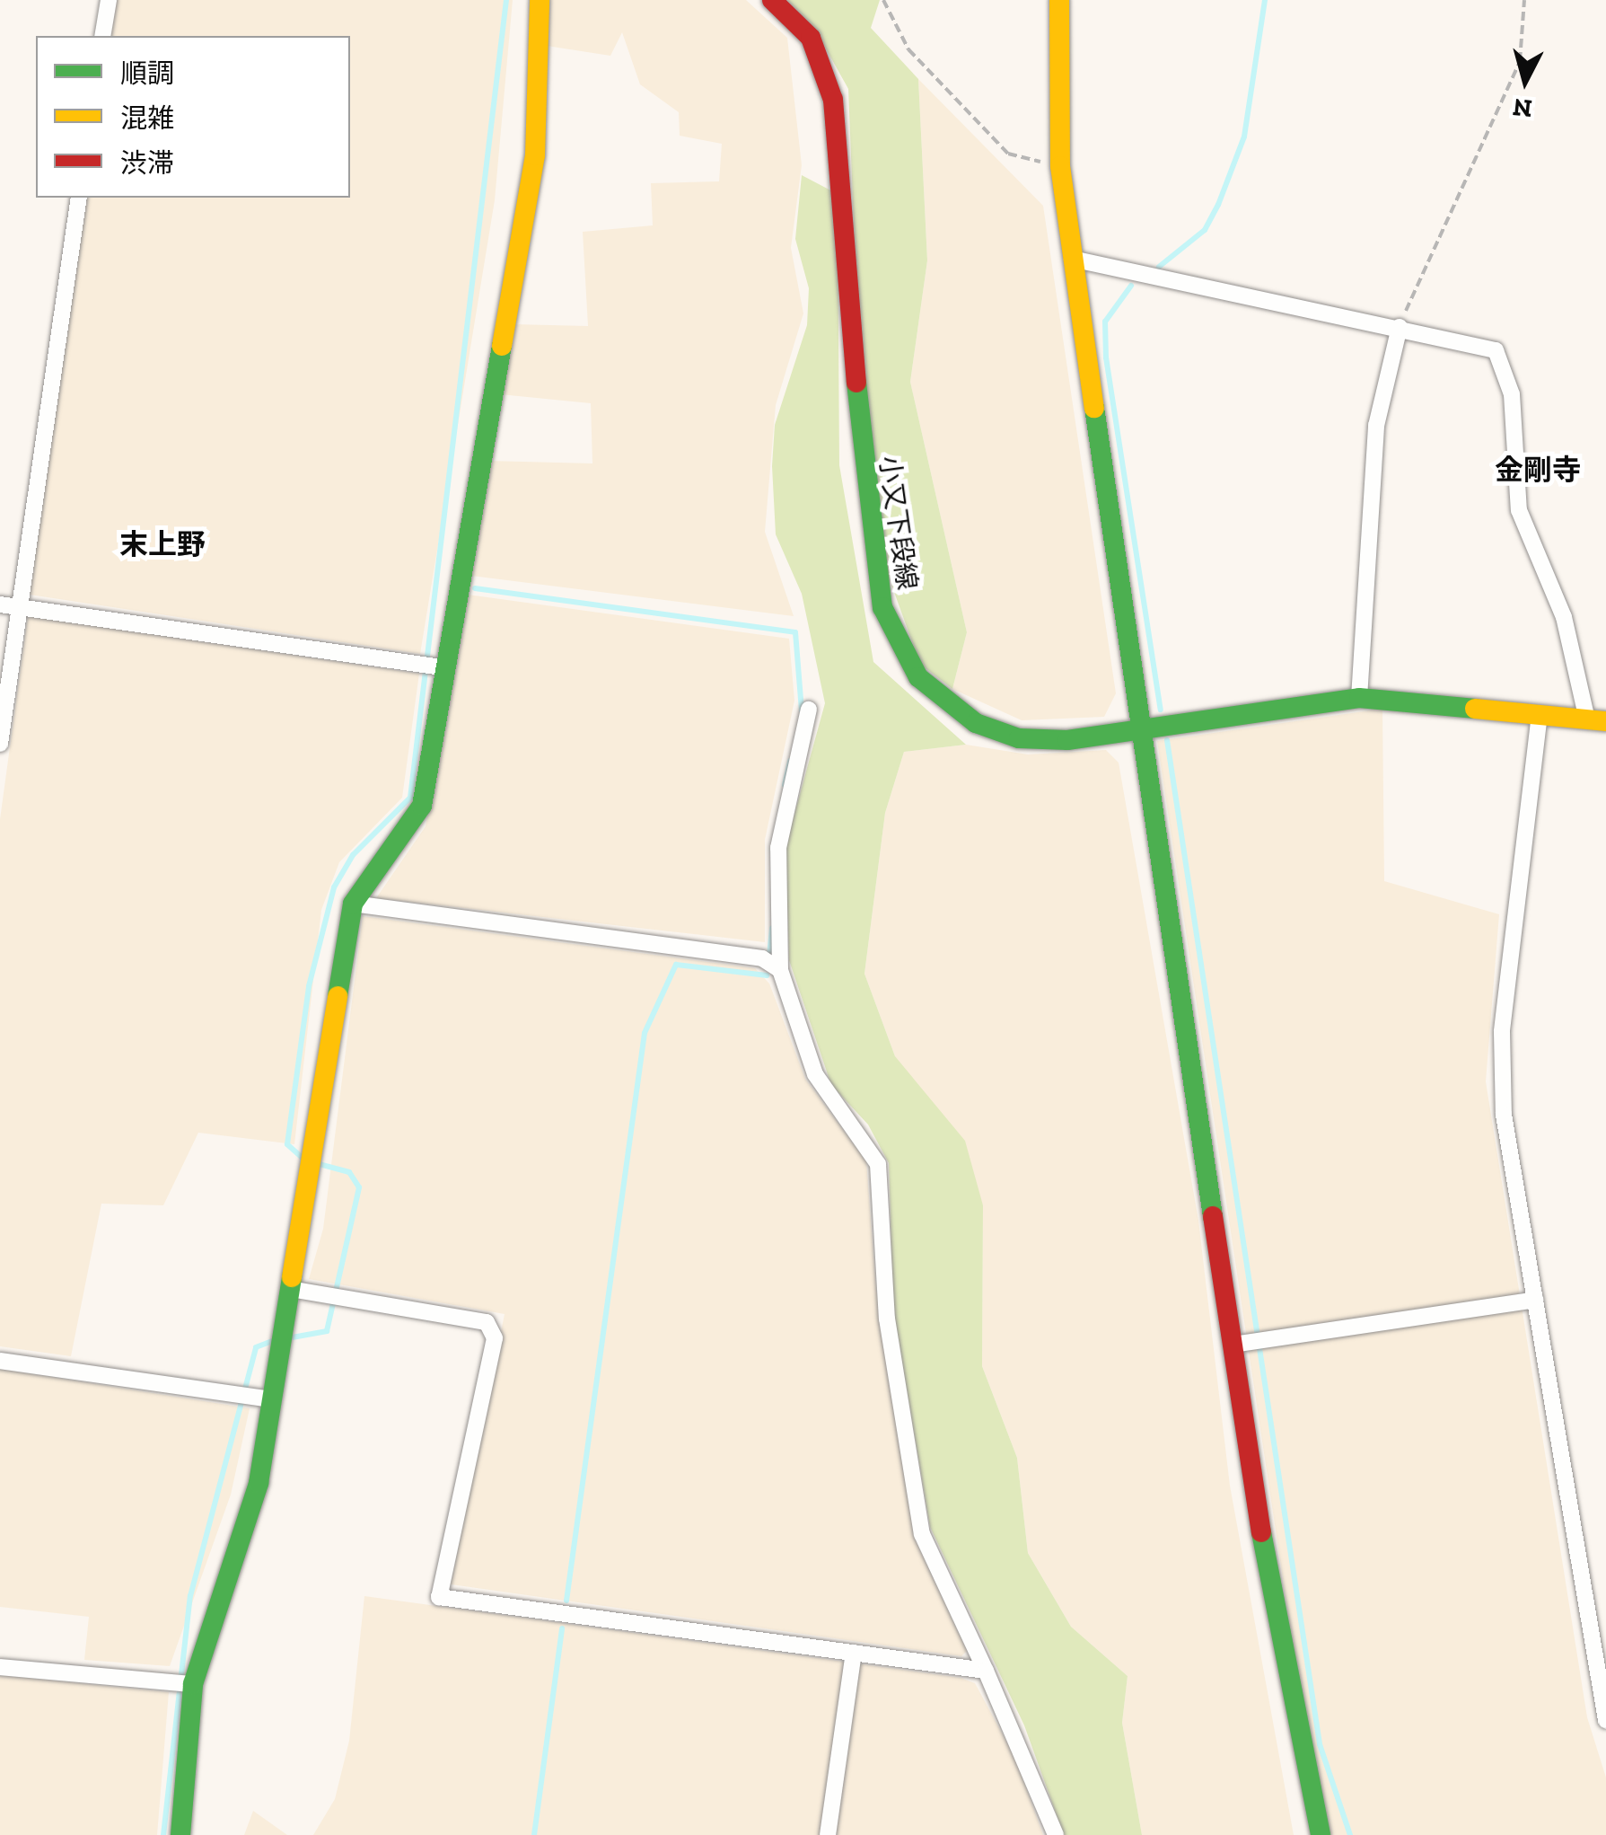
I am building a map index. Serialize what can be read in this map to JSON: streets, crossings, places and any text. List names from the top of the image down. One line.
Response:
{"streets":{"street":["小又下段線"]},"districts":["金剛寺","末上野"],"legend":["順調","混雑","渋滞"],"north":"bottom"}
